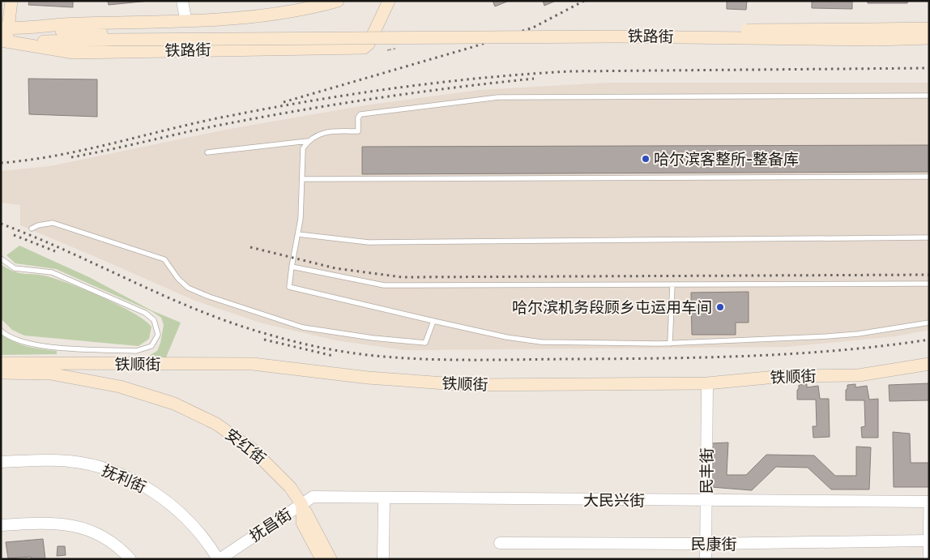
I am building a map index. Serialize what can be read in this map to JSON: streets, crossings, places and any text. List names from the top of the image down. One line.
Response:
{"streets":{"main road":["铁路街","铁顺街","安红街"],"street":["民丰街","抚利街","大民兴街","抚昌街","民康街"]},"crossings":[["铁顺街","安红街"],["铁顺街","民丰街"],["安红街","大民兴街"],["安红街","抚昌街"],["民丰街","大民兴街"],["民丰街","民康街"],["抚利街","抚昌街"],["大民兴街","抚昌街"]],"places":["哈尔滨客整所-整备库","哈尔滨机务段顾乡屯运用车间"]}
